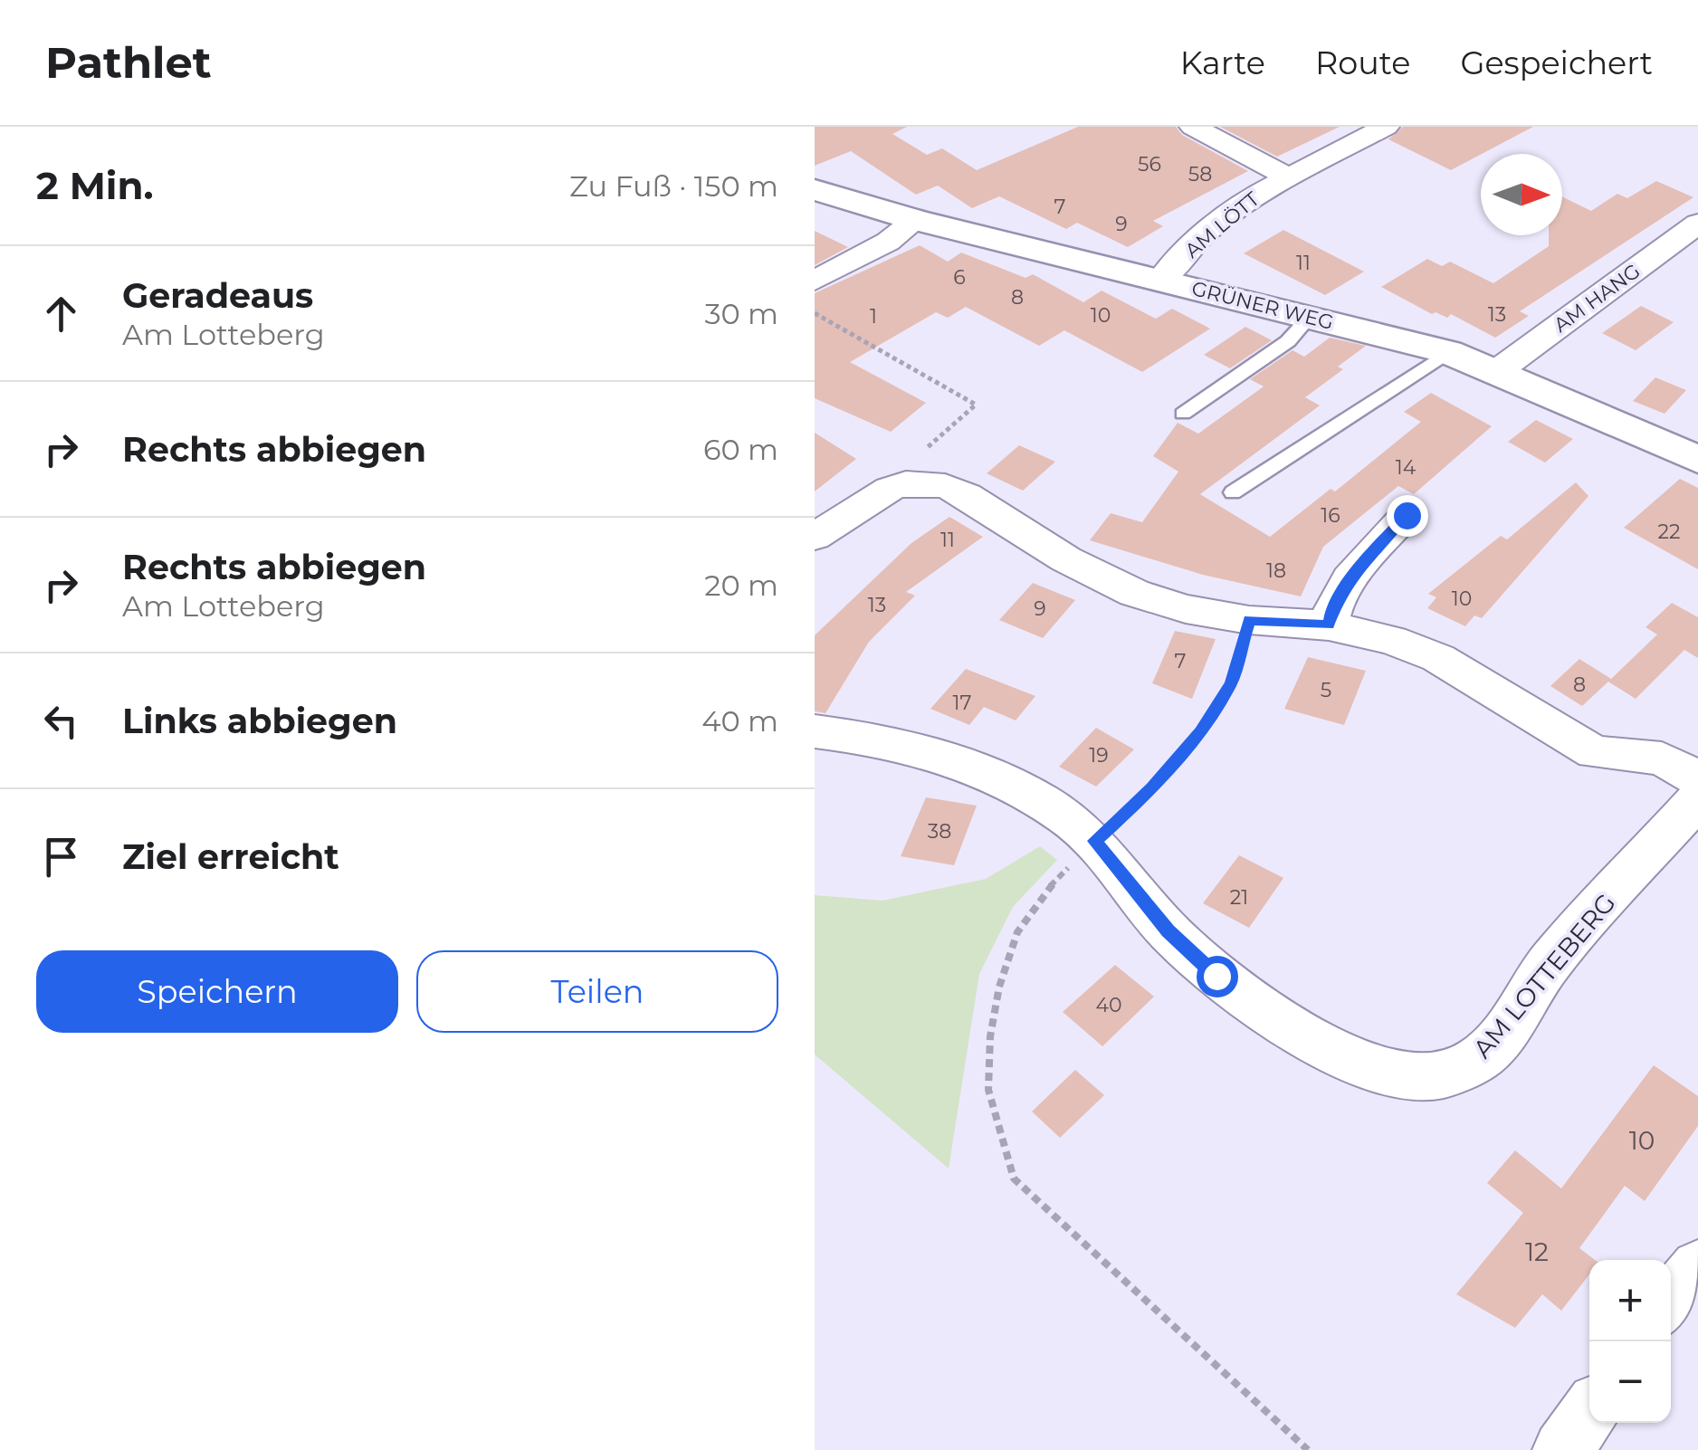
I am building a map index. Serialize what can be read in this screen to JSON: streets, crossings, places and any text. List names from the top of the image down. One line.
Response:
{"streets":{"street":["AM LÖTT","AM HANG","GRÜNER WEG","AM LOTTEBERG"]},"crossings":[["AM LÖTT","GRÜNER WEG"],["AM HANG","GRÜNER WEG"]],"house_numbers":["56","58","7","9","11","6","8","13","10","1","14","16","22","11","18","10","13","9","7","8","5","17","19","38","21","40","10","12"],"north":"right","page":{"header":"Pathlet","nav":["Karte","Route","Gespeichert"],"heading":["2 Min.","Zu Fuß · 150 m"],"list":[["Geradeaus","Am Lotteberg","30 m"],["Rechts abbiegen","60 m"],["Rechts abbiegen","Am Lotteberg","20 m"],["Links abbiegen","40 m"],"Ziel erreicht"],"buttons":["Speichern","Teilen"],"map_buttons":["+","−"]}}
